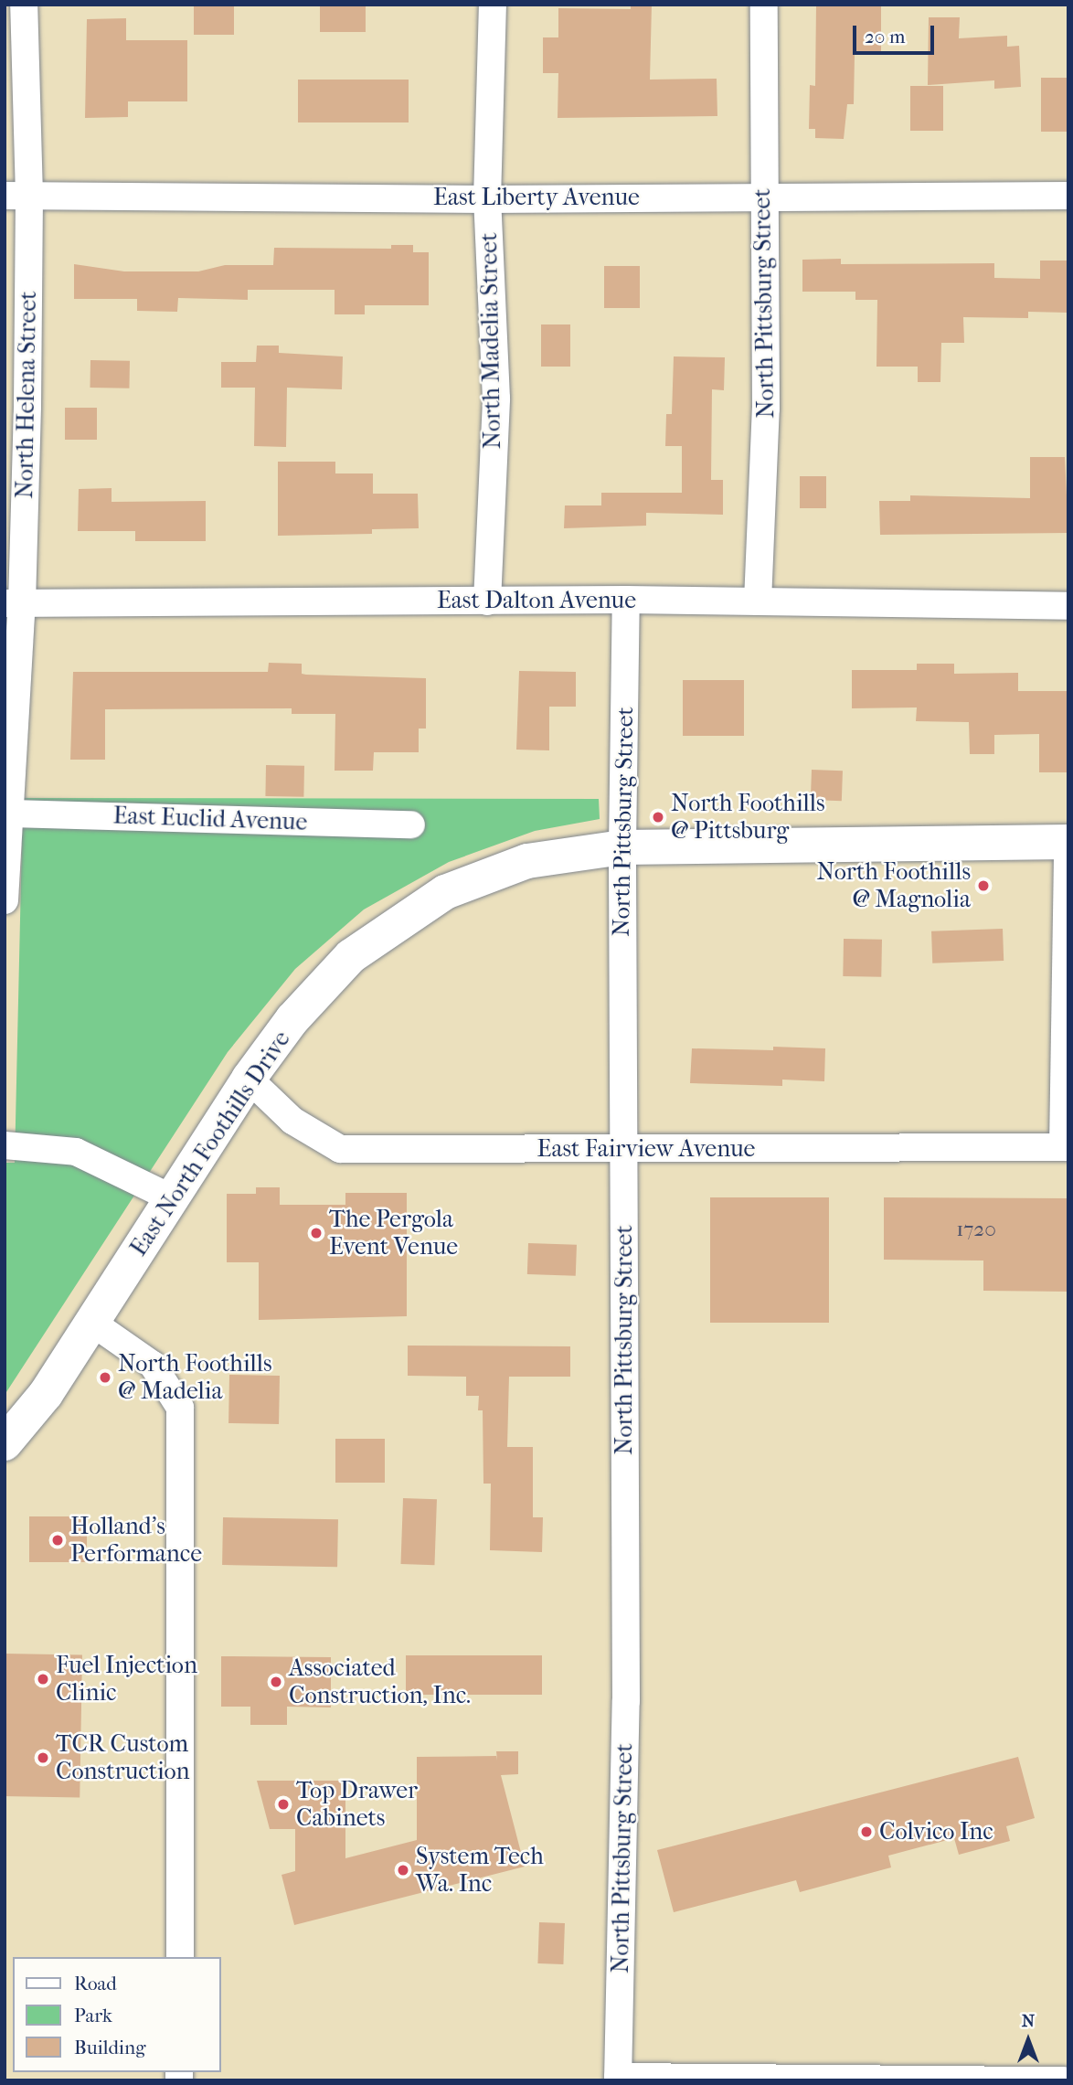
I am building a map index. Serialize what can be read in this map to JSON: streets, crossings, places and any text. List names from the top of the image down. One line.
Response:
{"streets":{"main road":["East North Foothills Drive"],"street":["East Liberty Avenue","North Pittsburg Street","North Madelia Street","North Helena Street","East Dalton Avenue","East Euclid Avenue","East Fairview Avenue"]},"crossings":[["East Liberty Avenue","North Pittsburg Street"],["East Liberty Avenue","North Madelia Street"],["East Liberty Avenue","North Helena Street"],["North Pittsburg Street","East Dalton Avenue"],["North Pittsburg Street","East North Foothills Drive"],["North Pittsburg Street","East Fairview Avenue"],["North Madelia Street","East Dalton Avenue"],["North Helena Street","East Dalton Avenue"],["North Helena Street","East Euclid Avenue"],["East North Foothills Drive","East Fairview Avenue"]],"places":["North Foothills @ Pittsburg","North Foothills @ Magnolia","The Pergola Event Venue","North Foothills @ Madelia","Holland's Performance","Fuel Injection Clinic","Associated Construction, Inc.","TCR Custom Construction","Top Drawer Cabinets","Colvico Inc","System Tech Wa. Inc"],"house_numbers":["1720"],"legend":["Road","Park","Building"],"scale_bar":"20 m","north":"top"}
